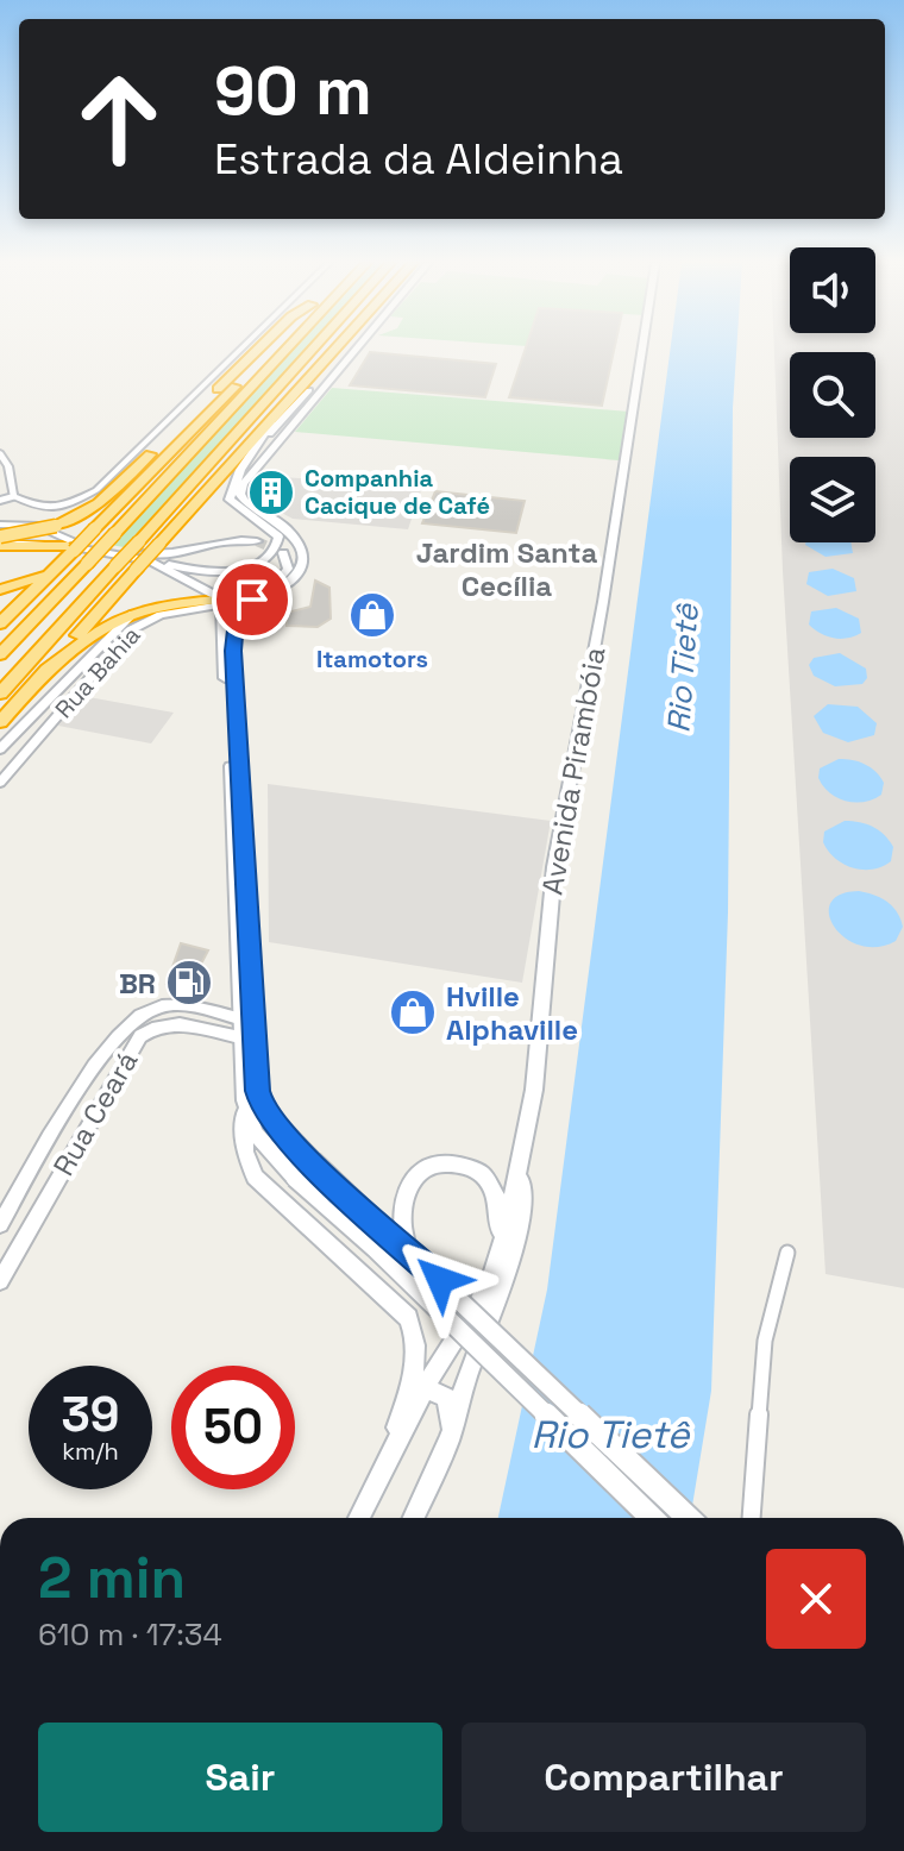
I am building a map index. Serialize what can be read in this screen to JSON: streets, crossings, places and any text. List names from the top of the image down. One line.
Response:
{"streets":{"main road":["Avenida Pirambóia"],"street":["Rua Bahia","Rua Ceará"]},"districts":["Jardim Santa Cecília"],"water":["Rio Tietê"],"places":{"building":["Companhia Cacique de Café"],"shop":["Itamotors","Hville Alphaville"],"fuel station":["BR"]},"page":{"turn":["90 m","Estrada da Aldeinha"],"speed":"39 km/h","limit":"50","heading":["2 min","610 m · 17:34"],"buttons":["Sair","Compartilhar"]}}
